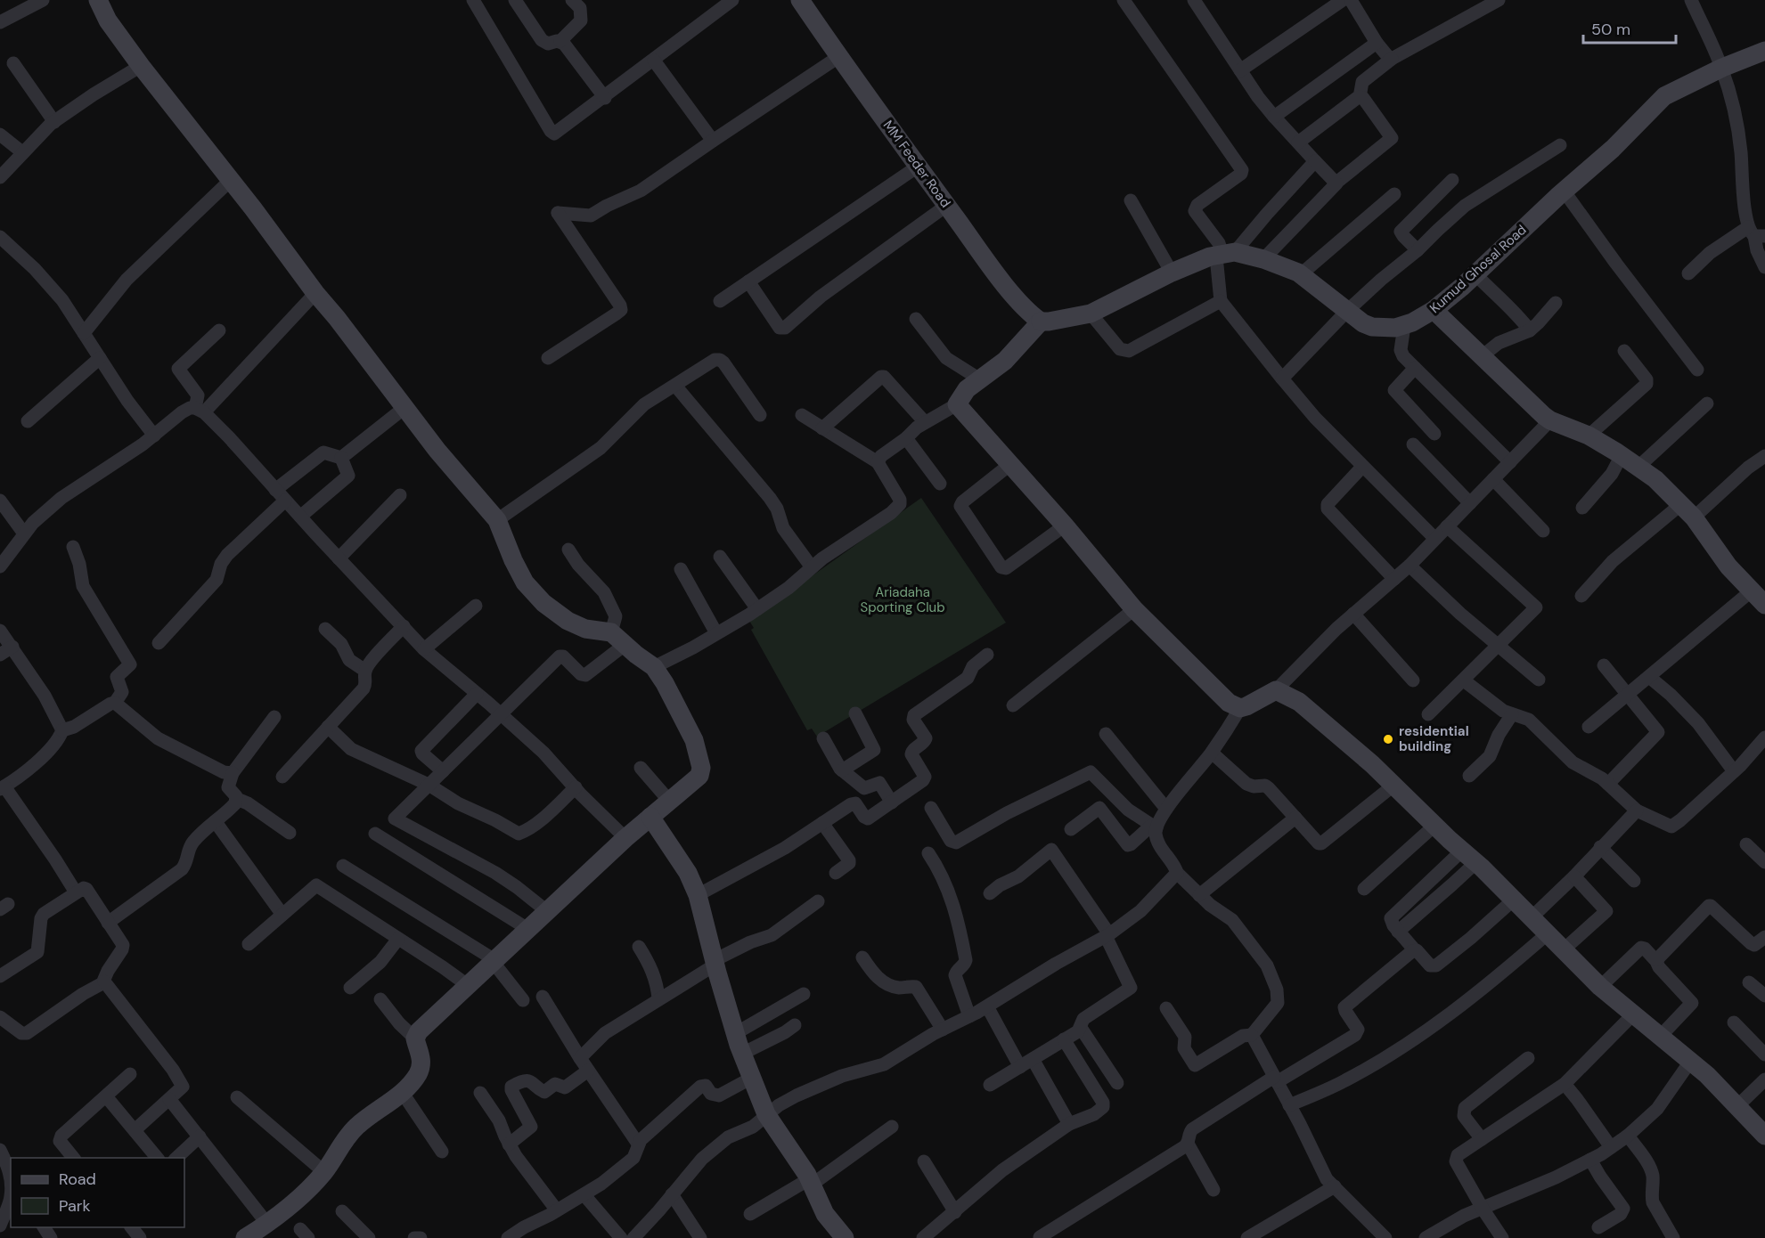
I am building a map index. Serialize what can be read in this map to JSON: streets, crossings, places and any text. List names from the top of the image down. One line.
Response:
{"streets":{"street":["MM Feeder Road","Kumud Ghosal Road"]},"parks":["Ariadaha Sporting Club"],"places":["residential building"],"legend":["Road","Park"],"scale_bar":"50 m"}
